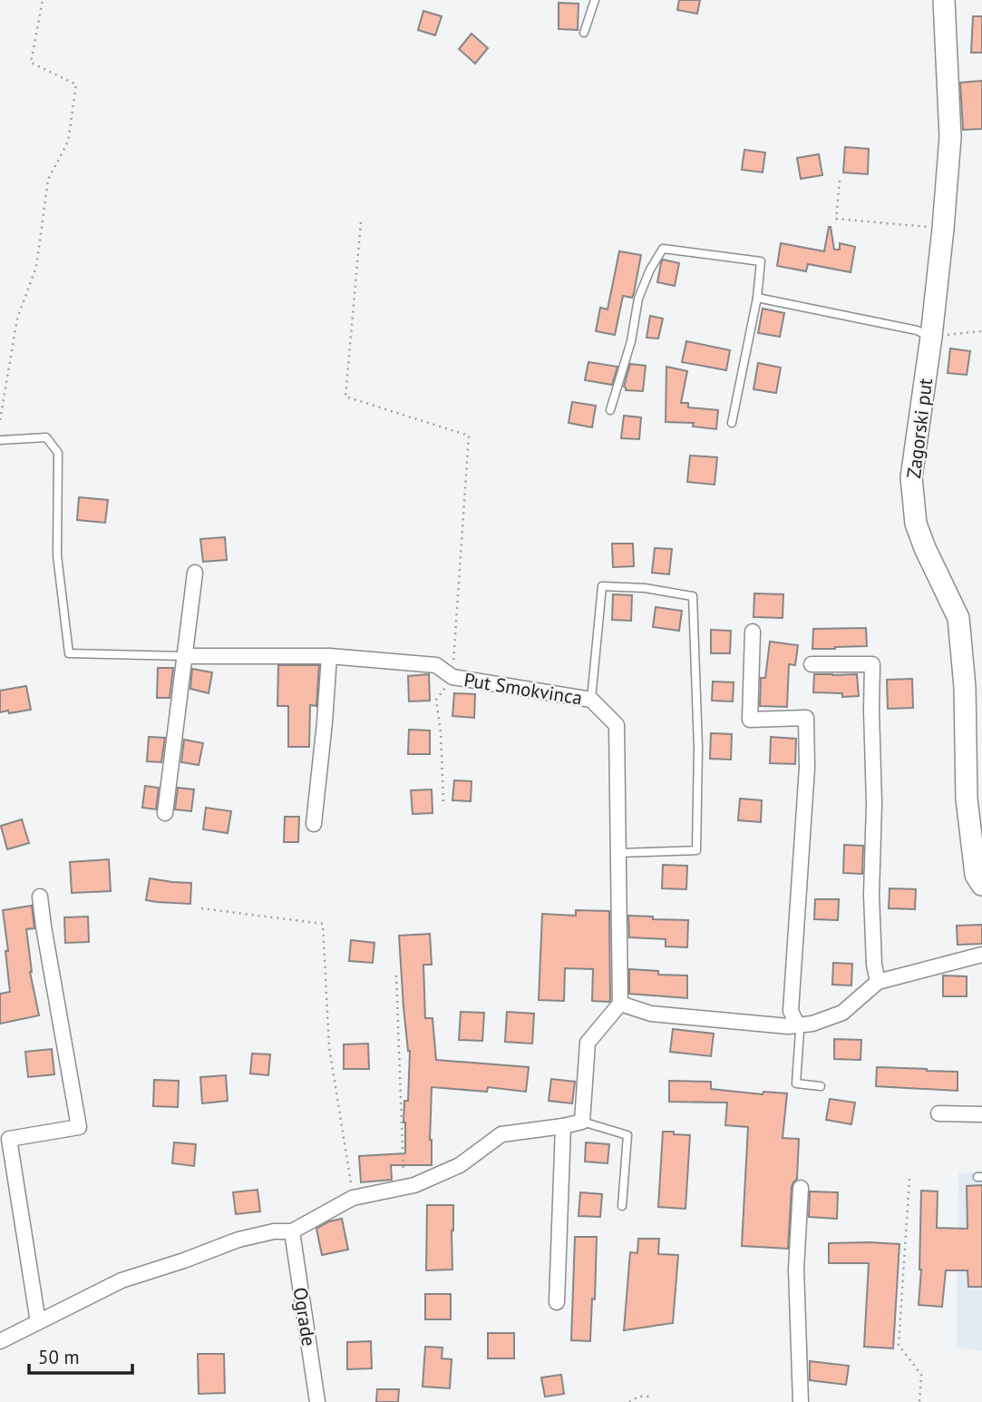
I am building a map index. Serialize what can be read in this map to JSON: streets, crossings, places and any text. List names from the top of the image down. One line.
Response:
{"streets":{"main road":["Zagorski put"],"street":["Put Smokvinca","Ograde"]},"scale_bar":"50 m"}
